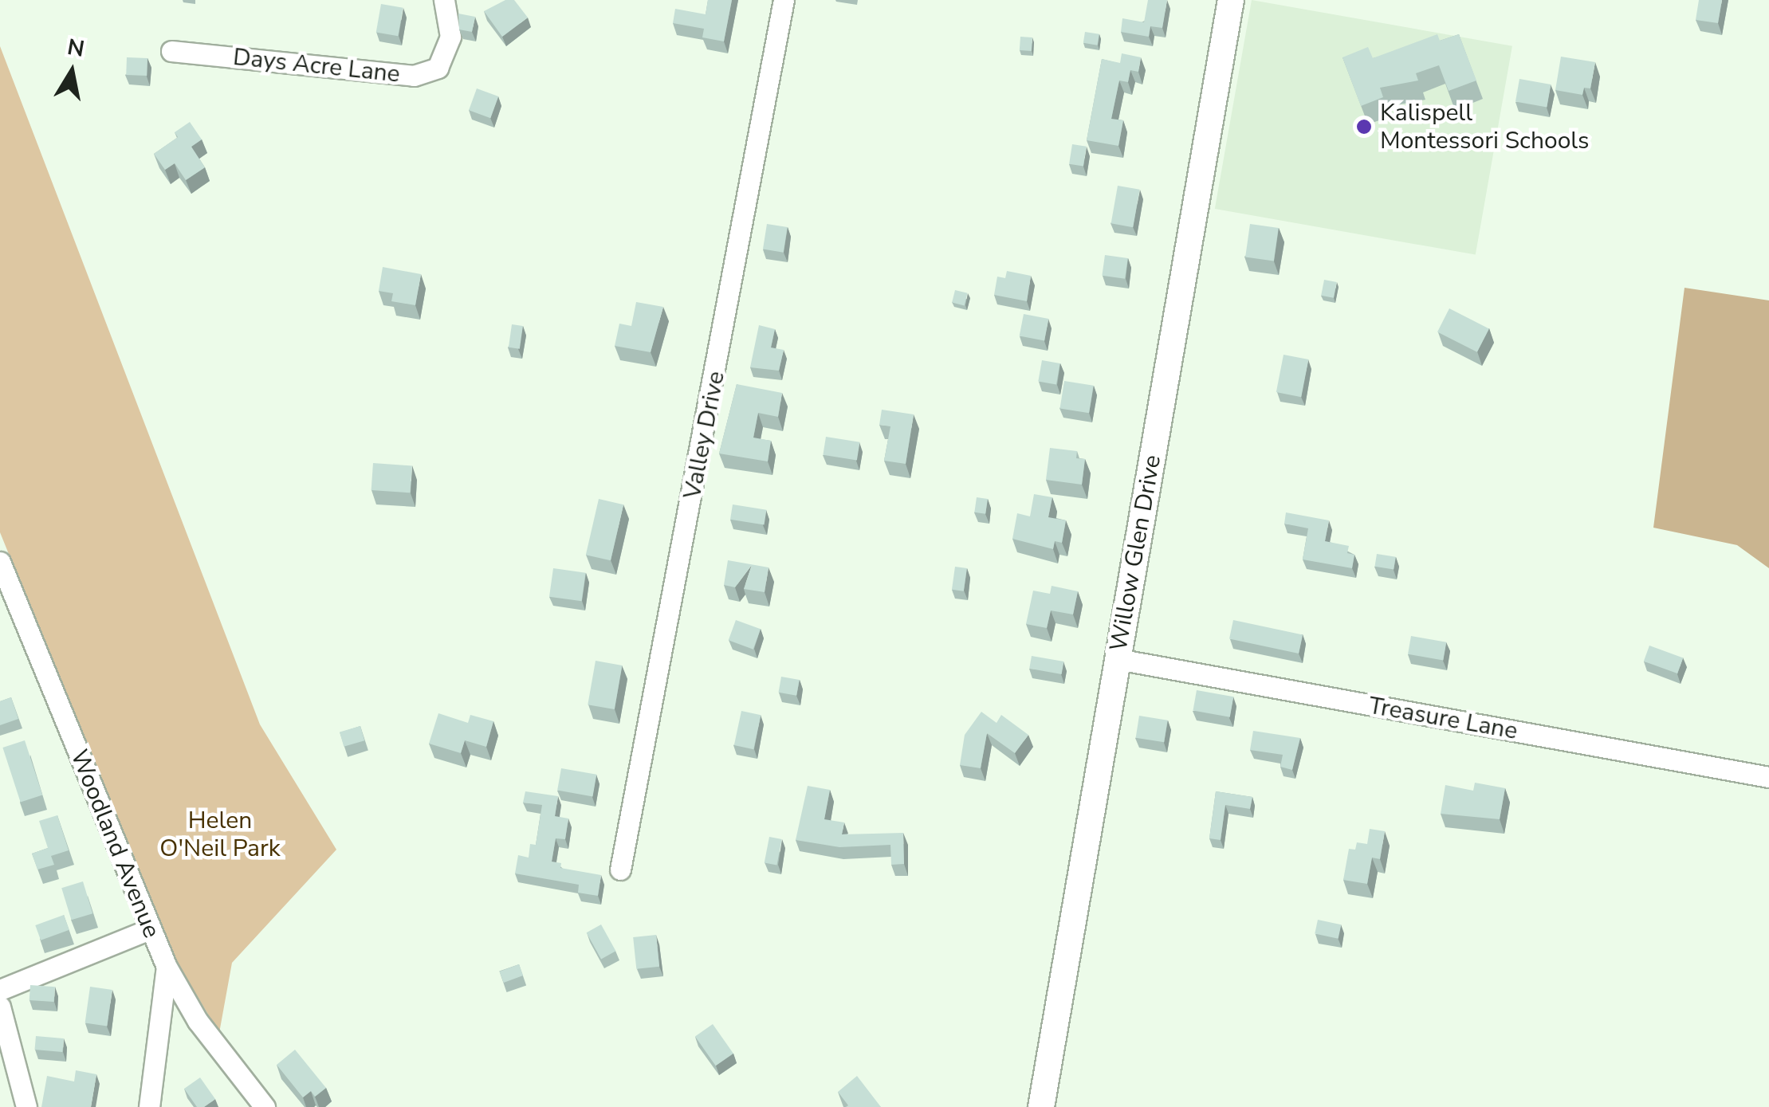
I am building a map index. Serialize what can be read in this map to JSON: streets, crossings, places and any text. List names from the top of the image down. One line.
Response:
{"streets":{"main road":["Willow Glen Drive"],"street":["Days Acre Lane","Valley Drive","Treasure Lane","Woodland Avenue"]},"crossings":[["Willow Glen Drive","Treasure Lane"]],"parks":["Helen O'Neil Park"],"places":["Kalispell Montessori Schools"],"north":"top"}
